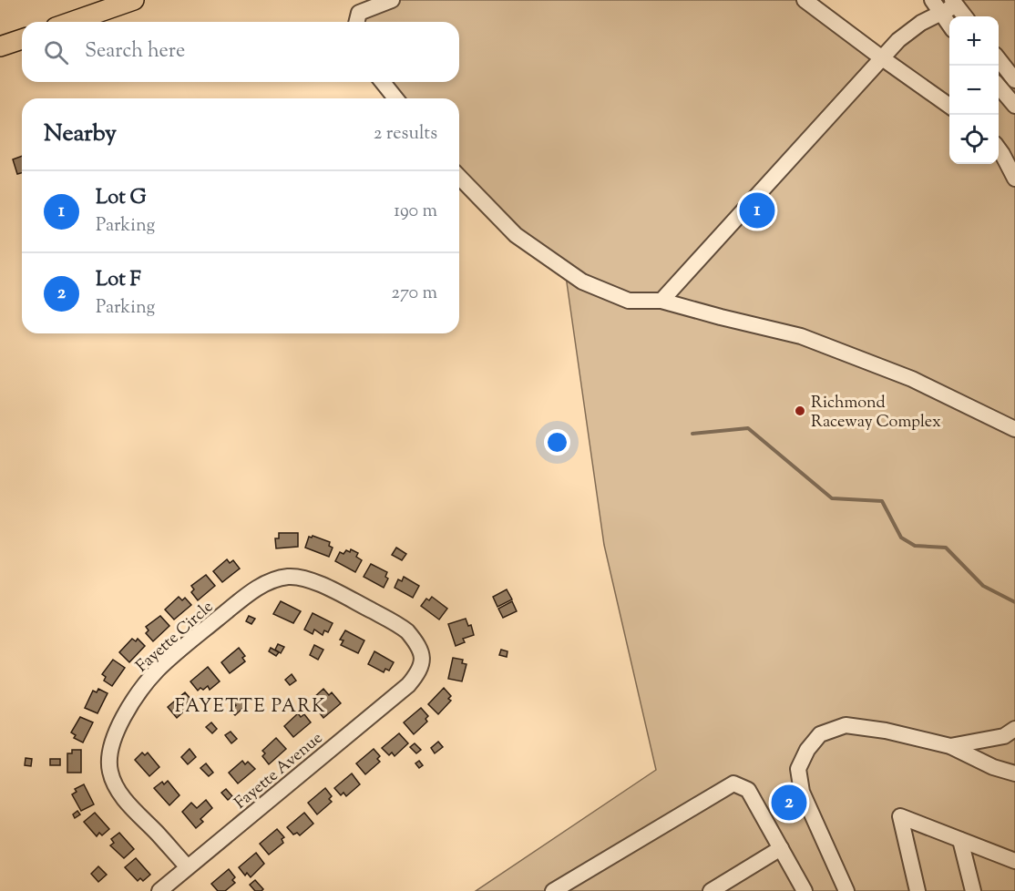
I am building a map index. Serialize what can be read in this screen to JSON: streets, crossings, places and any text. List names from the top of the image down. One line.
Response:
{"streets":{"street":["Fayette Circle","Fayette Avenue"]},"crossings":[["Fayette Circle","Fayette Avenue"]],"districts":["FAYETTE PARK"],"places":["Richmond Raceway Complex"],"page":{"map_buttons":["+","−"],"search":"Search here","heading":["Nearby","2 results"],"list":[{"mark":"1","name":"Lot G","note":"Parking","value":"190 m"},{"mark":"2","name":"Lot F","note":"Parking","value":"270 m"}],"pins":["1","2"]}}
